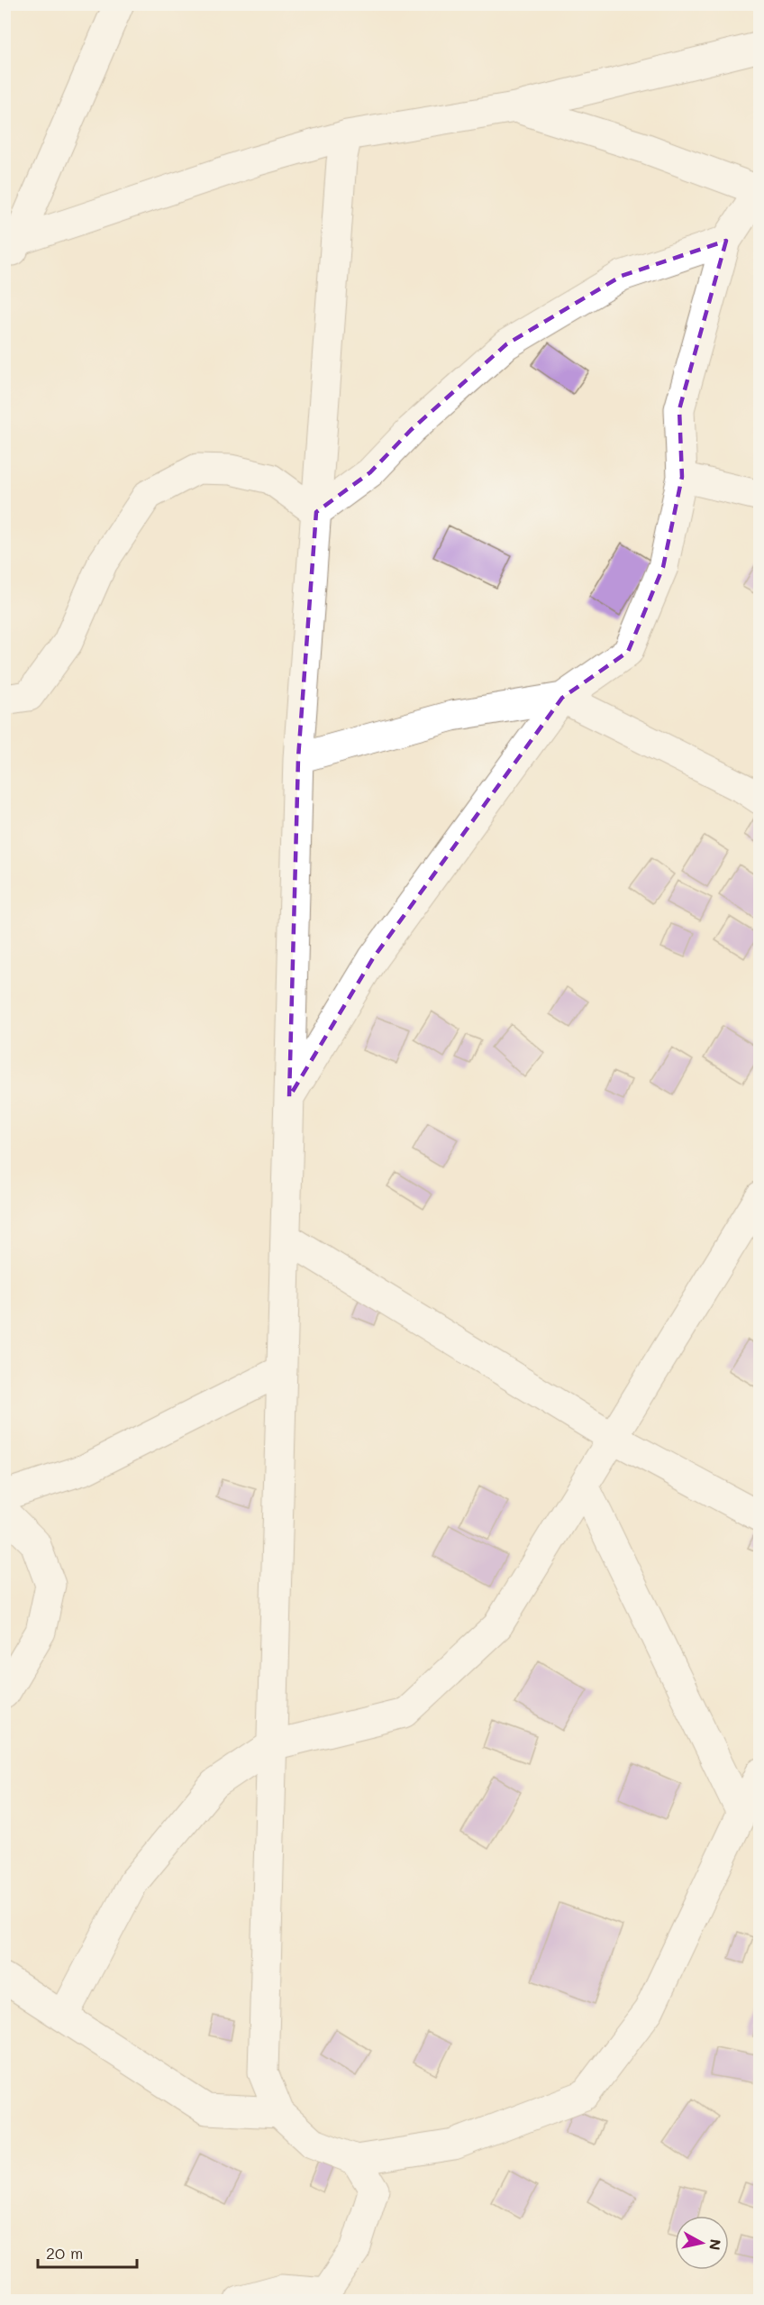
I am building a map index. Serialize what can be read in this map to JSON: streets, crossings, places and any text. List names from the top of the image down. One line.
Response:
{"scale_bar":"20 m","north":"right"}
